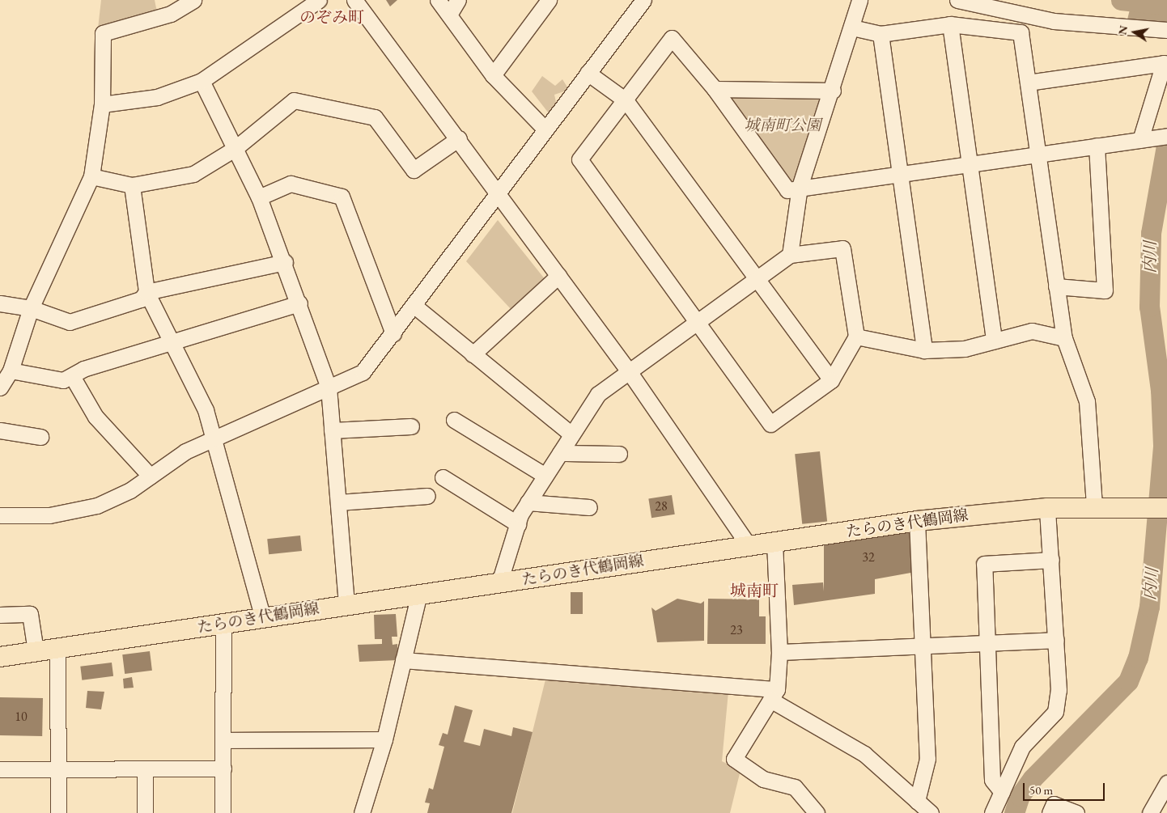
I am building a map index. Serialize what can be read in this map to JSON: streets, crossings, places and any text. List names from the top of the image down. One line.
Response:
{"streets":{"main road":["たらのき代鶴岡線"]},"districts":["のぞみ町","城南町"],"water":["内川"],"parks":["城南町公園"],"house_numbers":["28","32","23","10"],"scale_bar":"50 m","north":"left"}
